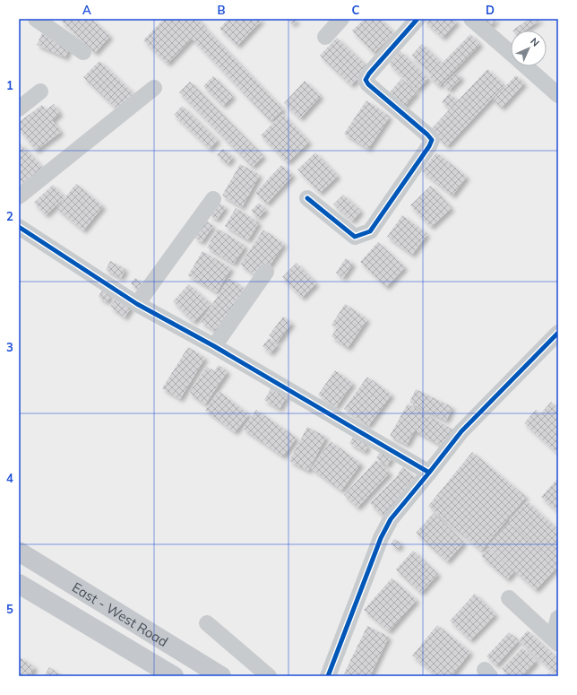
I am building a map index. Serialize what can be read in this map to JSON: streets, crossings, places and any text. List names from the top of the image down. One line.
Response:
{"streets":{"main road":["East - West Road"]},"north":"top right","grid":{"columns":["A","B","C","D"],"rows":["1","2","3","4","5"]}}
